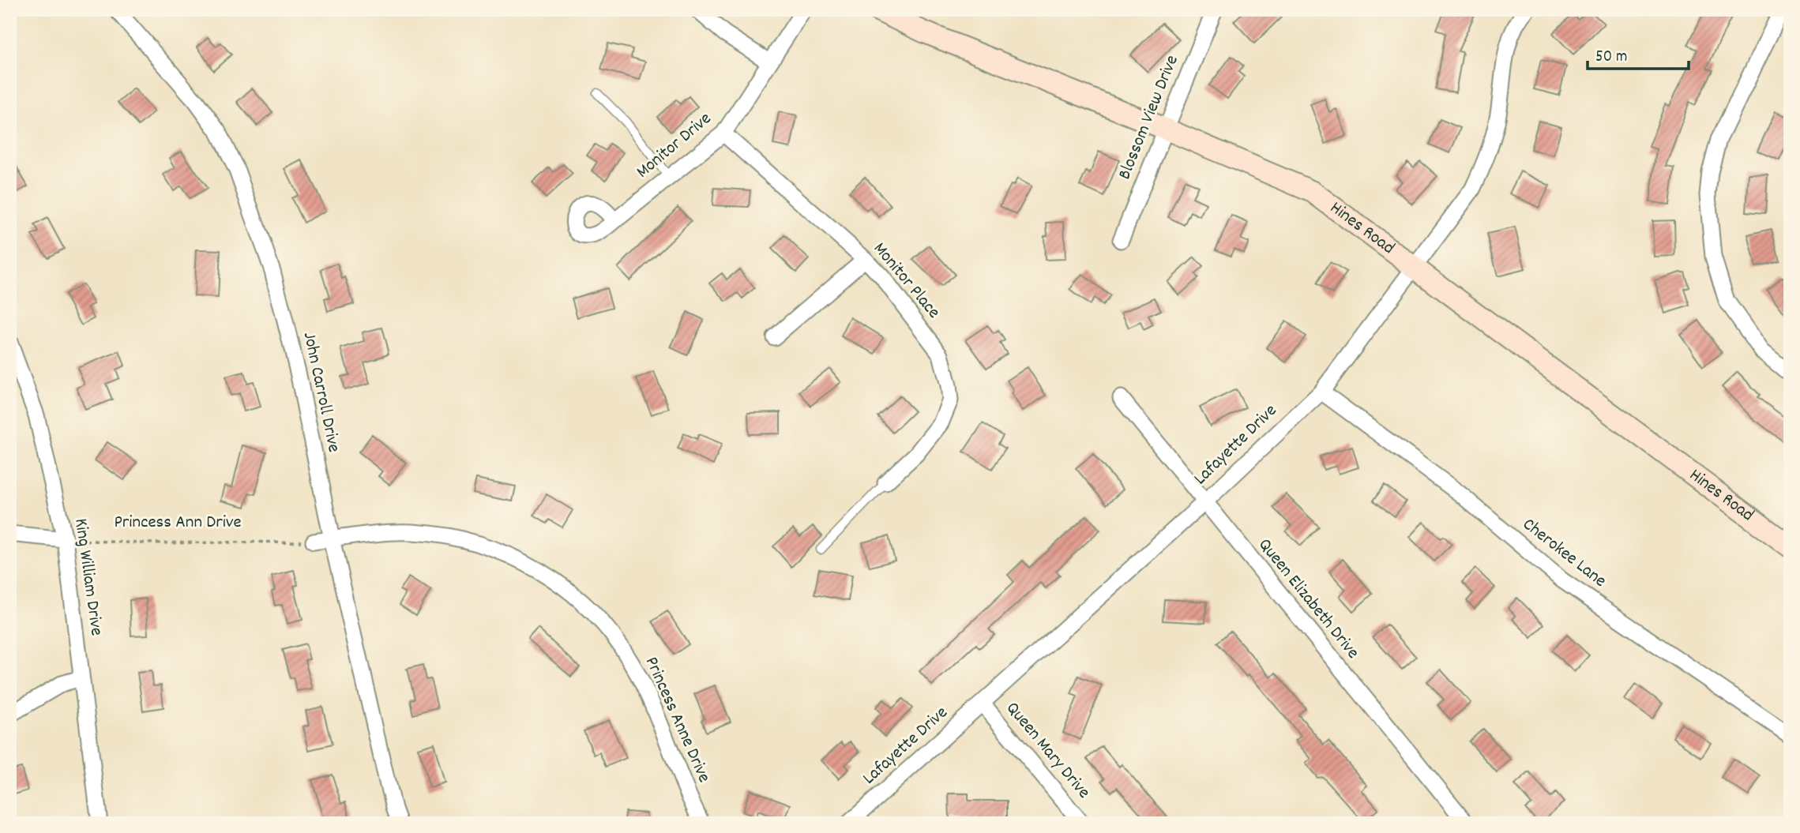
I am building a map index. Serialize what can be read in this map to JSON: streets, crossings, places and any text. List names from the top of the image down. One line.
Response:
{"streets":{"street":["Blossom View Drive","Monitor Drive","Hines Road","Monitor Place","John Carroll Drive","Lafayette Drive","Cherokee Lane","King William Drive","Queen Elizabeth Drive","Princess Anne Drive","Queen Mary Drive"],"path":["Princess Ann Drive"]},"crossings":[["Blossom View Drive","Hines Road"],["Monitor Drive","Monitor Place"],["Hines Road","Lafayette Drive"],["John Carroll Drive","Princess Anne Drive"],["Lafayette Drive","Cherokee Lane"],["Lafayette Drive","Queen Elizabeth Drive"],["Lafayette Drive","Queen Mary Drive"],["Princess Ann Drive","King William Drive"],["Princess Ann Drive","Princess Anne Drive"]],"scale_bar":"50 m"}
